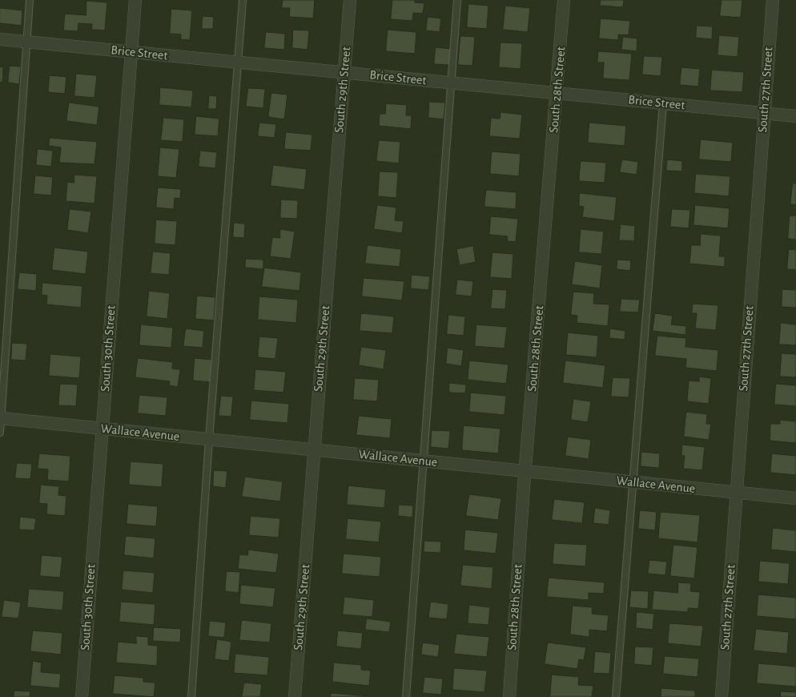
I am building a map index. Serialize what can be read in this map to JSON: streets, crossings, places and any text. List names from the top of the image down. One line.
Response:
{"streets":{"street":["Brice Street","South 29th Street","South 28th Street","South 27th Street","South 30th Street","Wallace Avenue"]},"crossings":[["Brice Street","South 29th Street"],["Brice Street","South 28th Street"],["Brice Street","South 27th Street"],["Brice Street","South 30th Street"],["South 29th Street","Wallace Avenue"],["South 28th Street","Wallace Avenue"],["South 27th Street","Wallace Avenue"],["South 30th Street","Wallace Avenue"]]}
